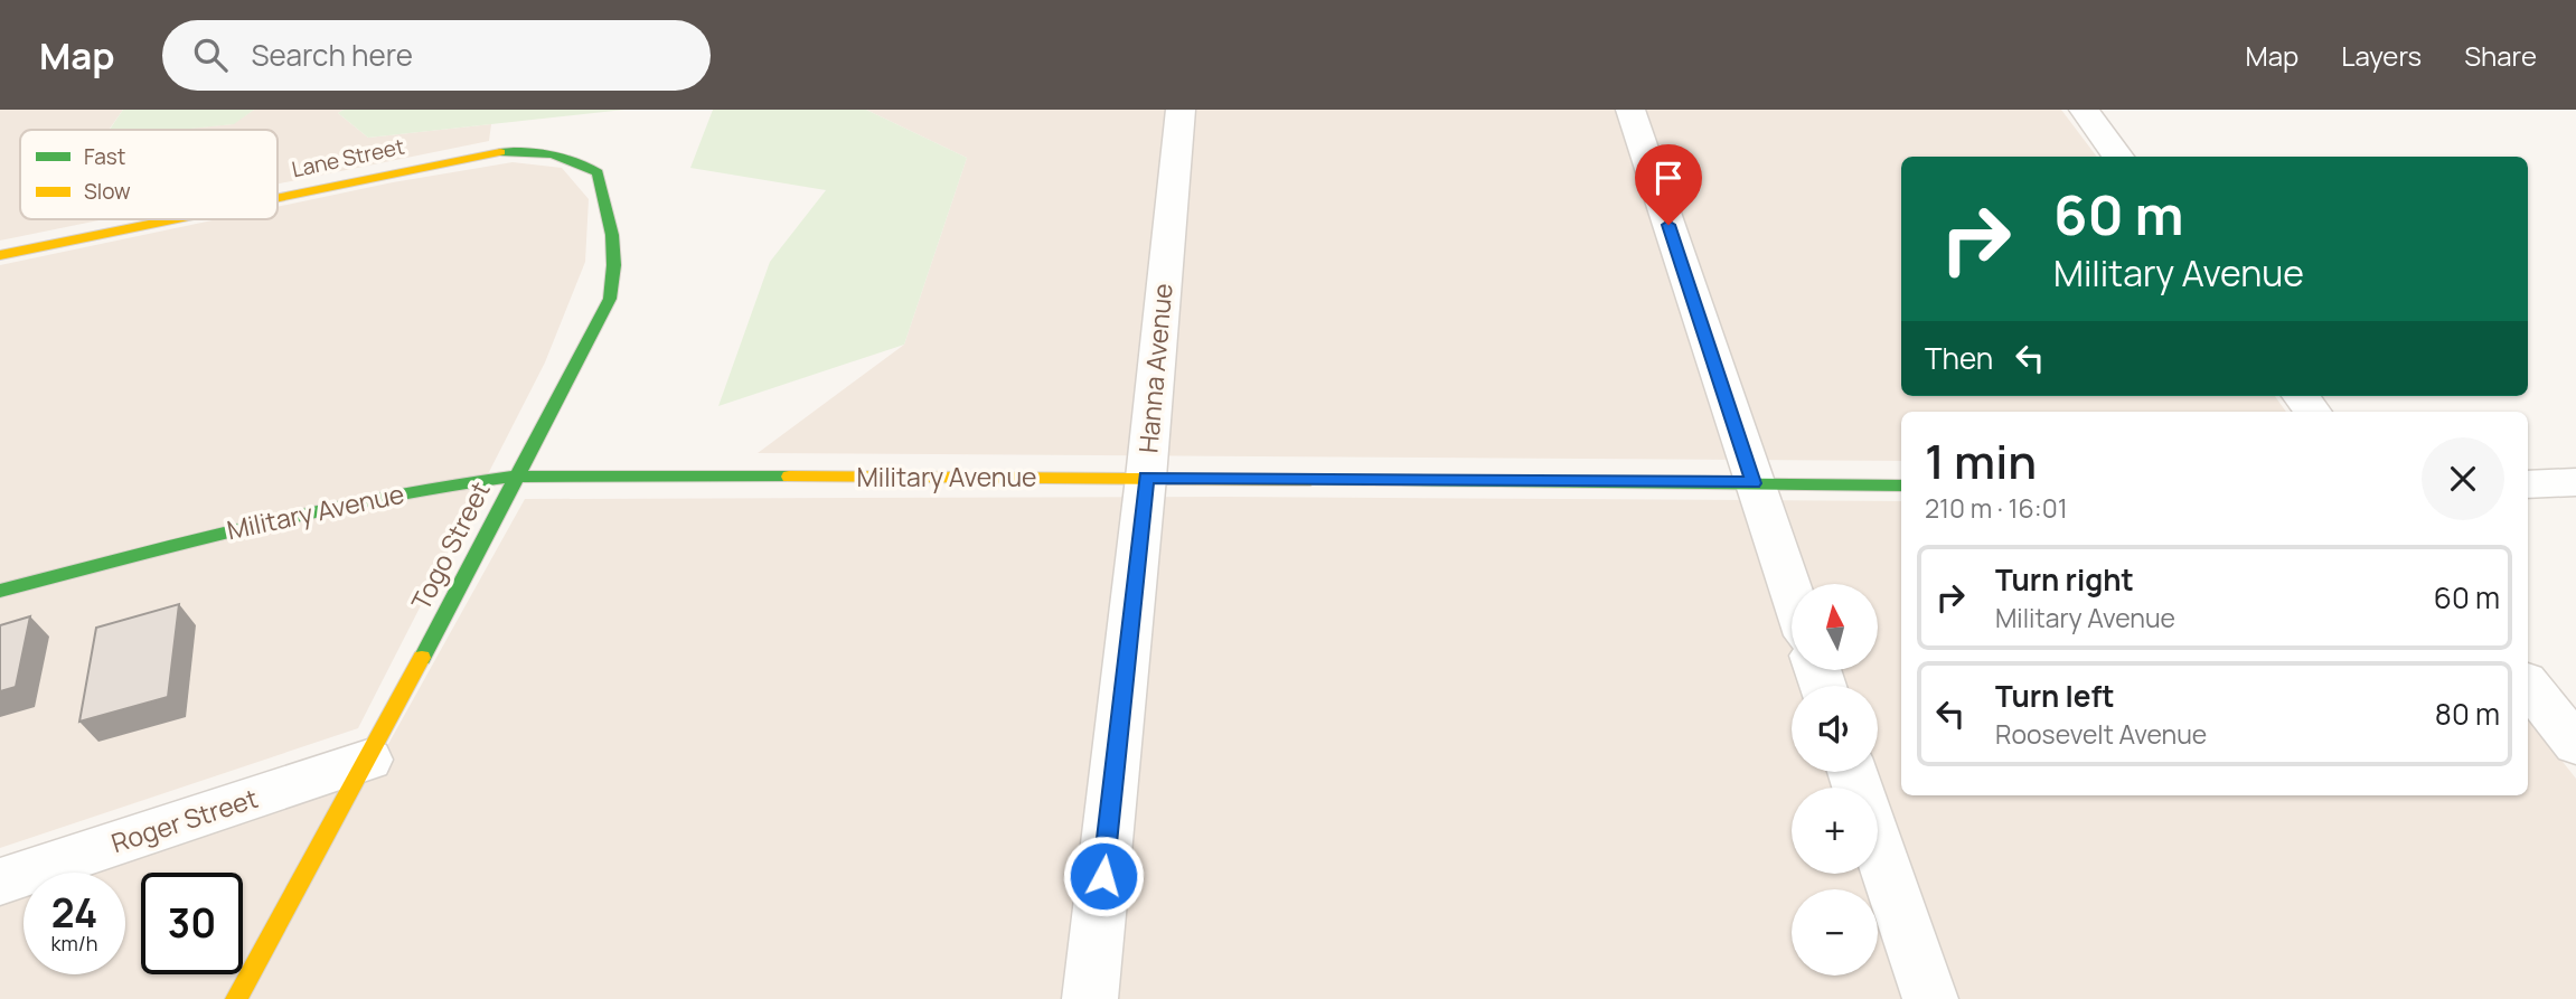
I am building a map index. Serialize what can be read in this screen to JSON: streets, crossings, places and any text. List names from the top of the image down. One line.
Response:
{"streets":{"street":["Lane Street","Hanna Avenue","Military Avenue","Togo Street","Roger Street"]},"crossings":[["Lane Street","Togo Street"],["Hanna Avenue","Military Avenue"],["Military Avenue","Togo Street"],["Togo Street","Roger Street"]],"legend":["Fast","Slow"],"north":"top","page":{"header":"Map","search":"Search here","nav":["Map","Layers","Share"],"turn":["60 m","Military Avenue"],"then":"Then","heading":["1 min","210 m · 16:01"],"list":[{"name":"Turn right","note":"Military Avenue","value":"60 m"},{"name":"Turn left","note":"Roosevelt Avenue","value":"80 m"}],"map_buttons":["+","−"],"speed":"24 km/h","limit":"30"}}
